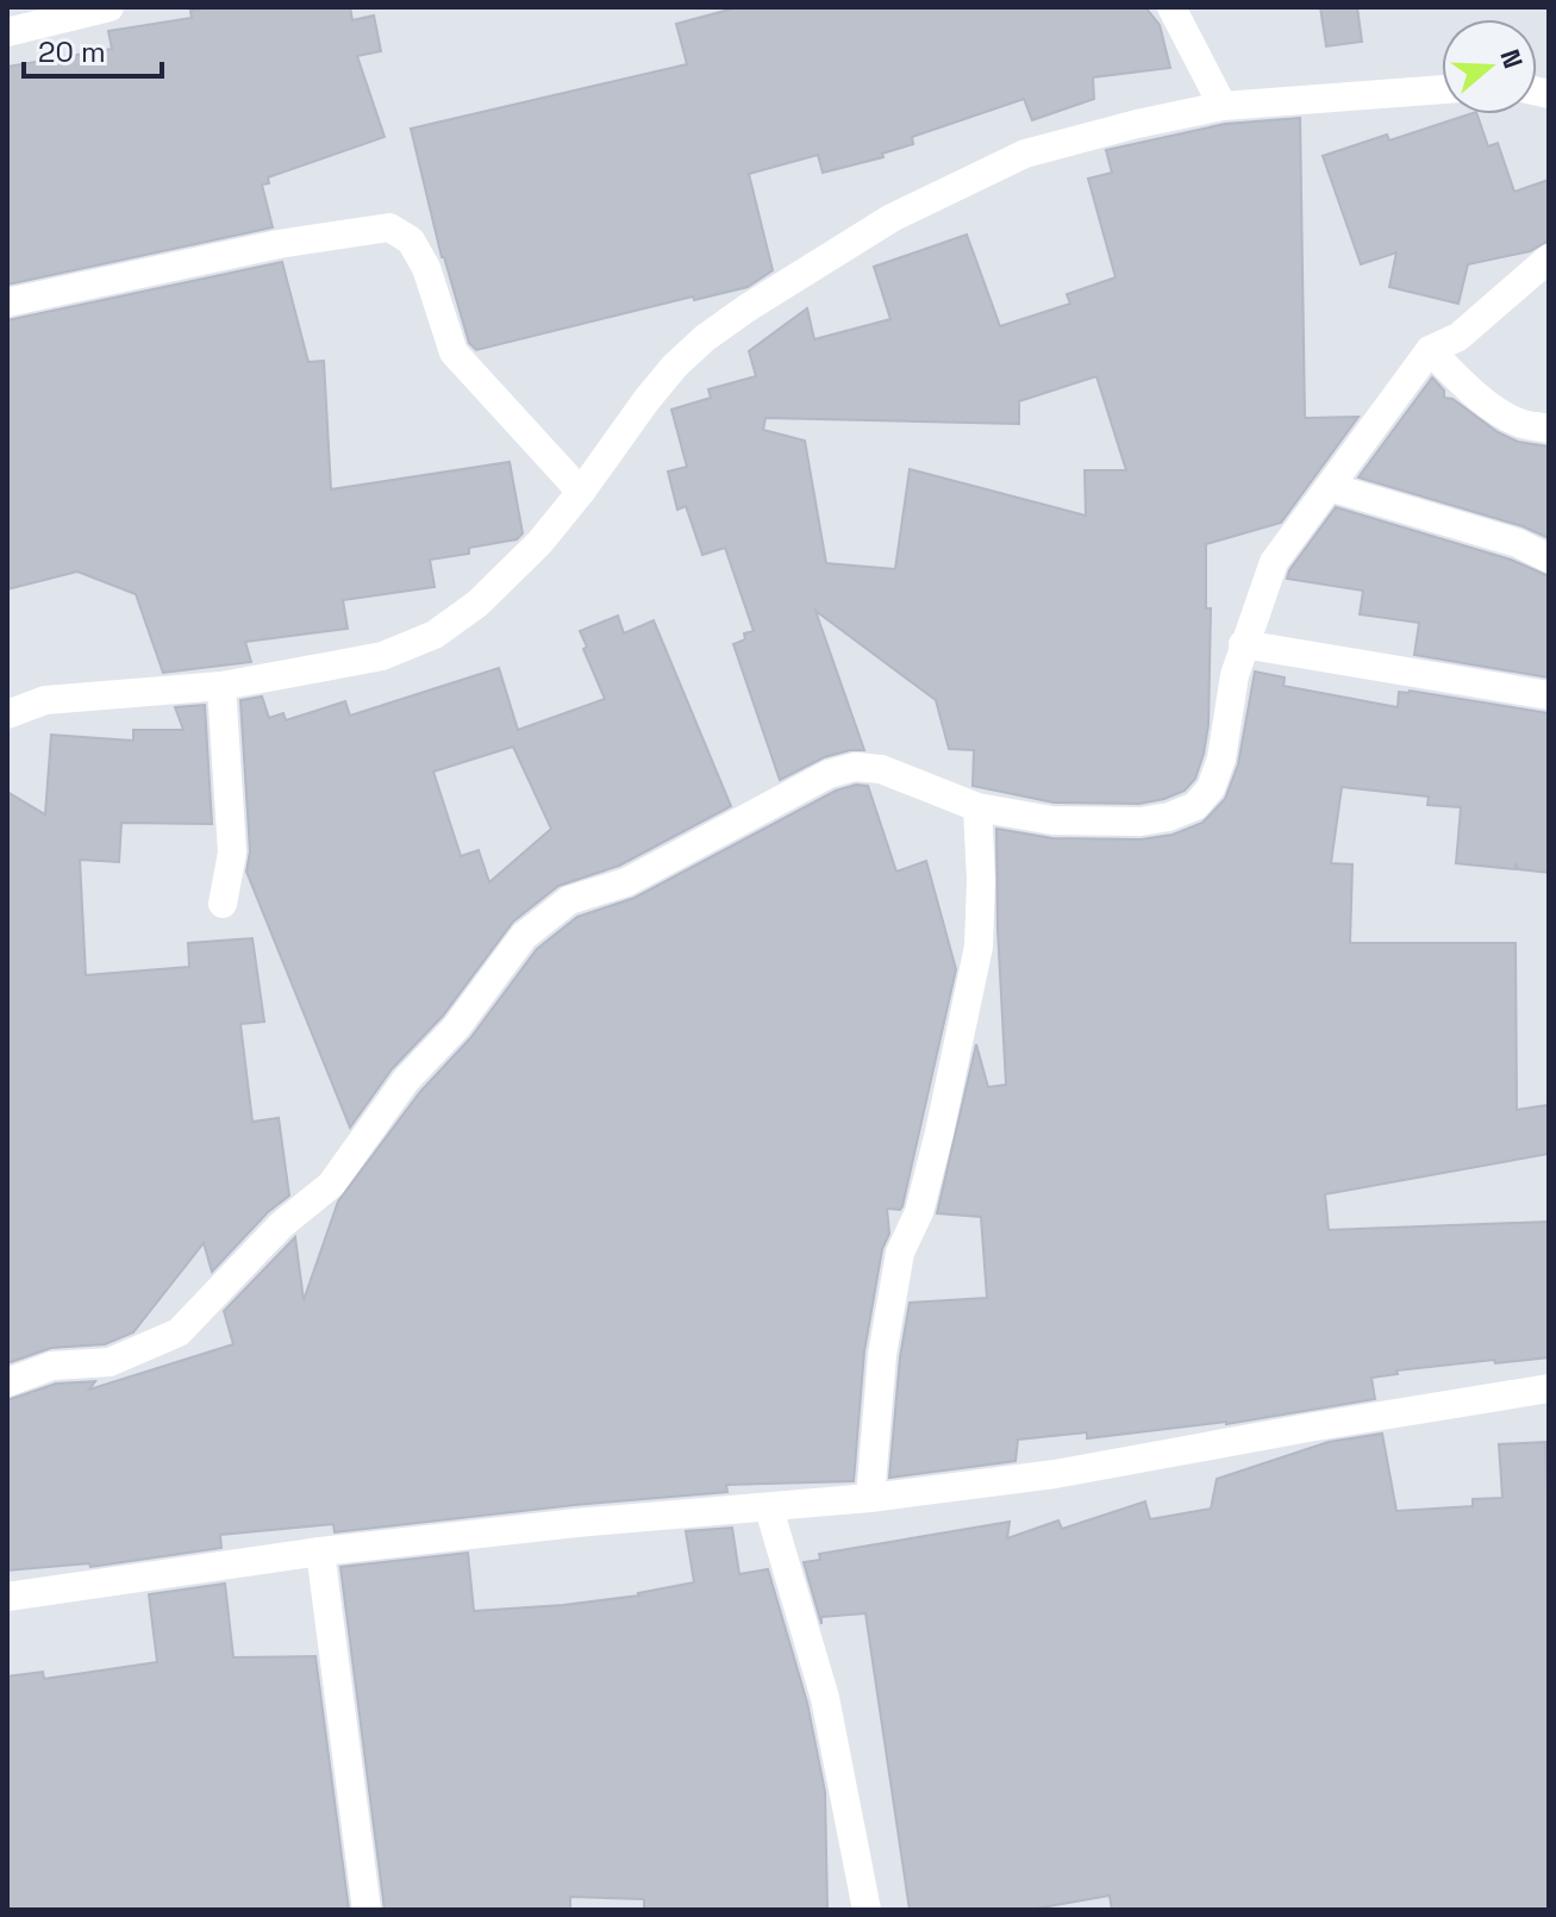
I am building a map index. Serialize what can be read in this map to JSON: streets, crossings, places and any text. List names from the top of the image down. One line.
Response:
{"scale_bar":"20 m","north":"right"}
